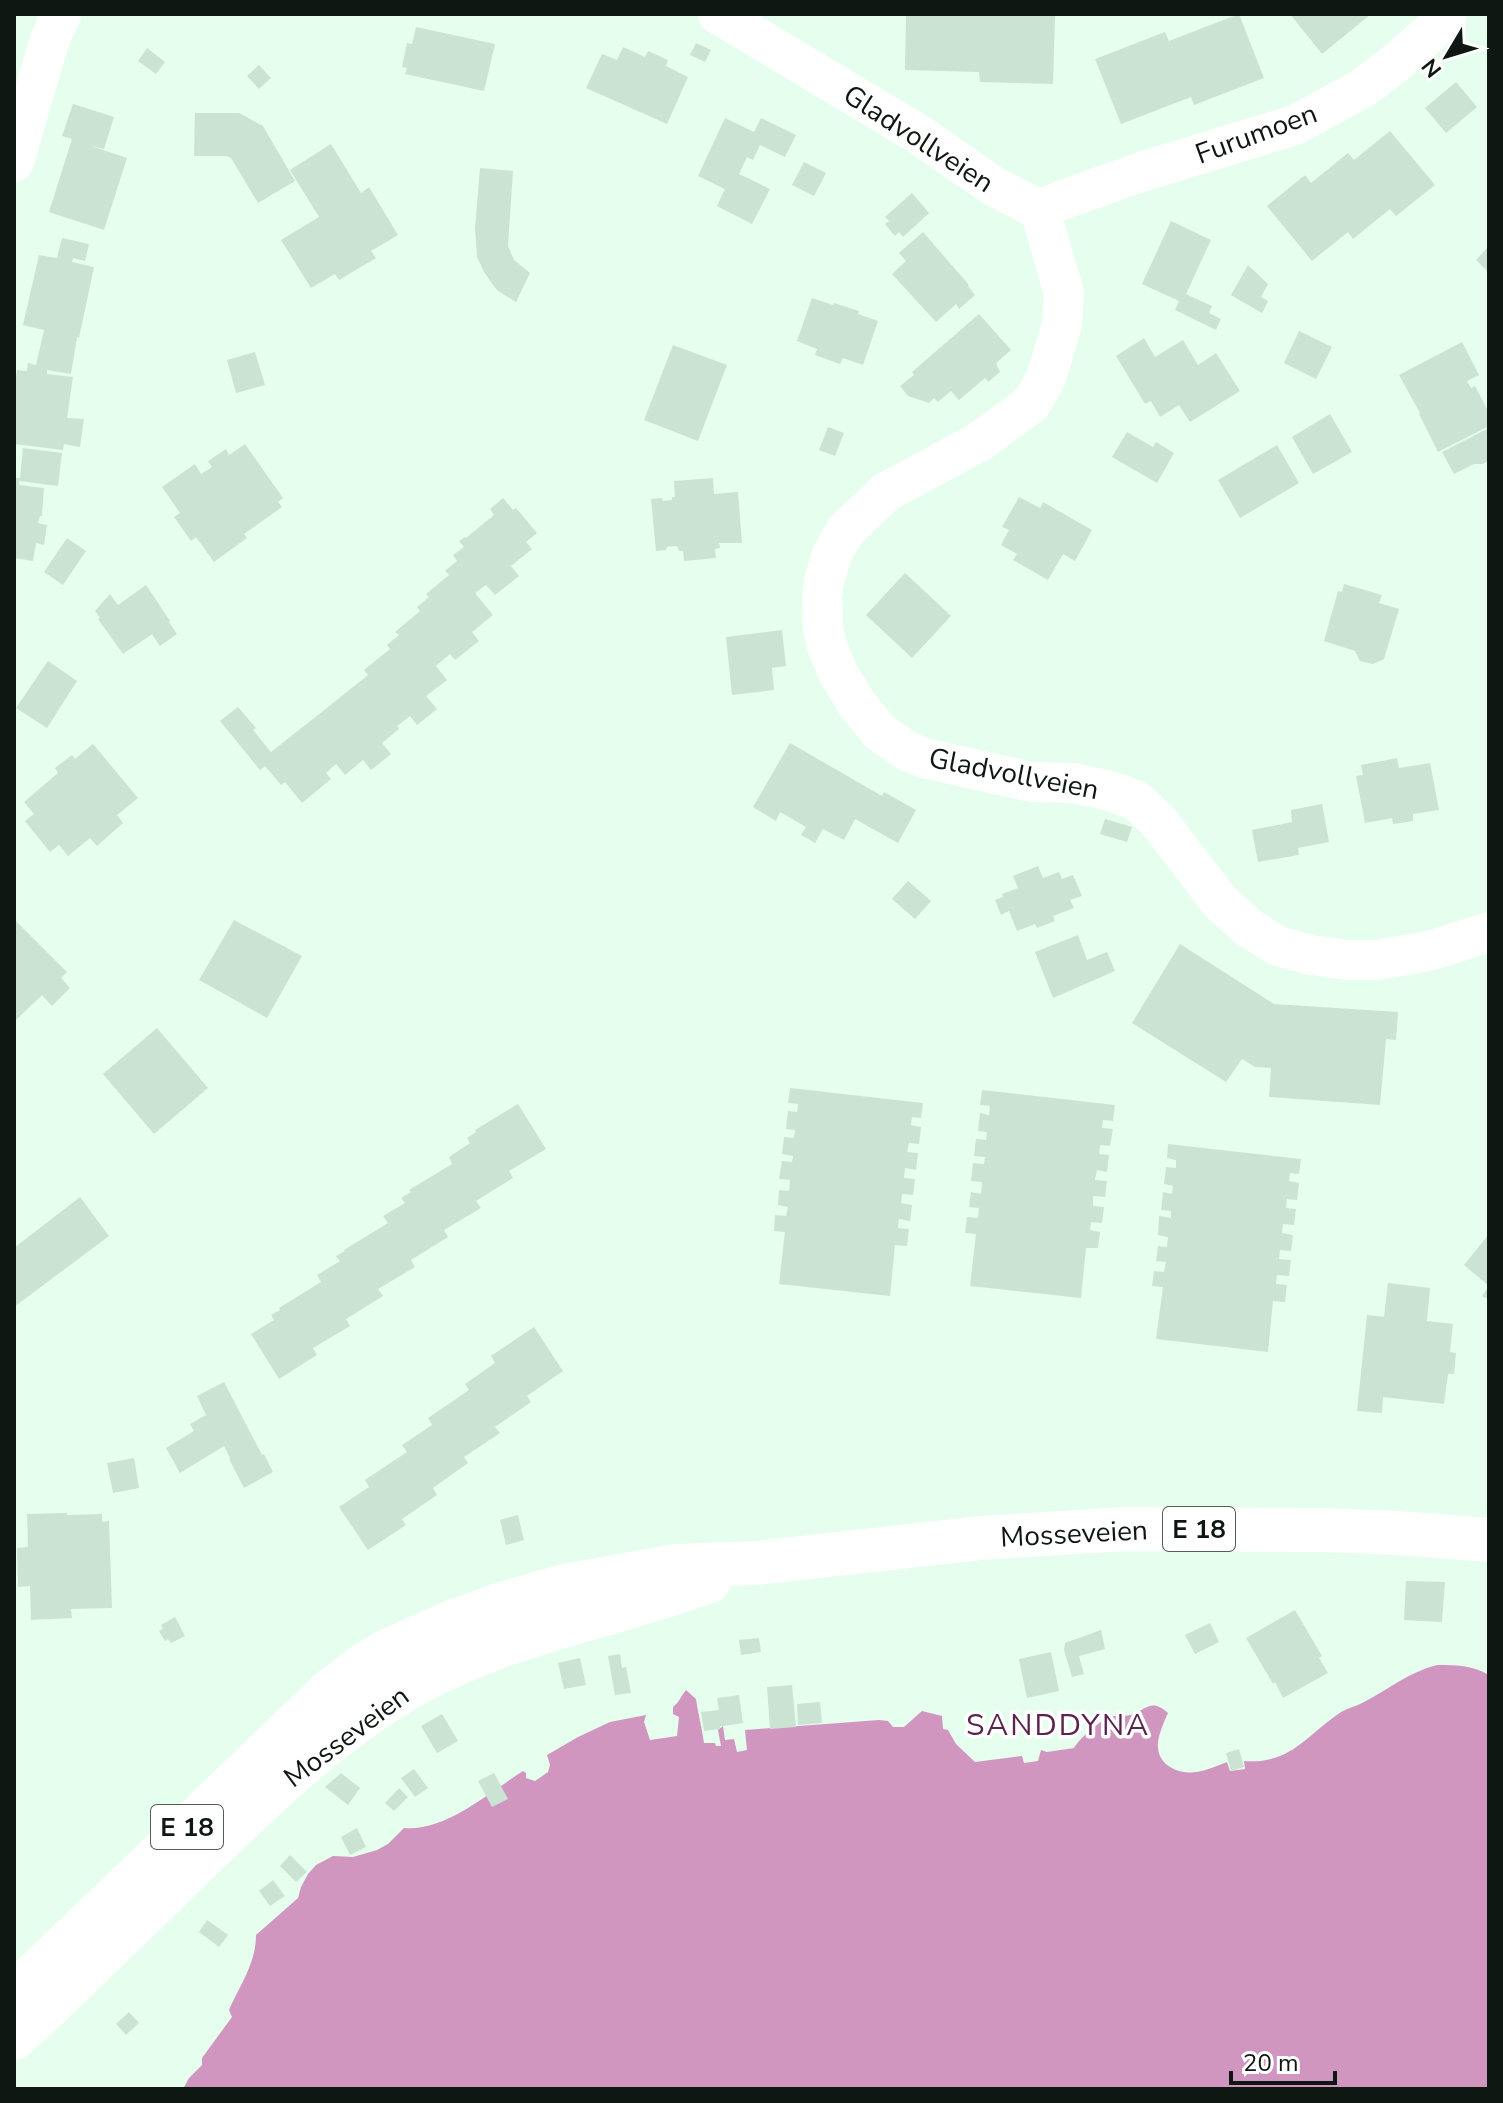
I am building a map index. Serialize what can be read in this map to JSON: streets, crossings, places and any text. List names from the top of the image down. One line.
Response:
{"streets":{"highway":["E 18","Mosseveien"],"street":["Furumoen","Gladvollveien"]},"crossings":[["Furumoen","Gladvollveien"]],"districts":["SANDDYNA"],"scale_bar":"20 m","north":"bottom left"}
